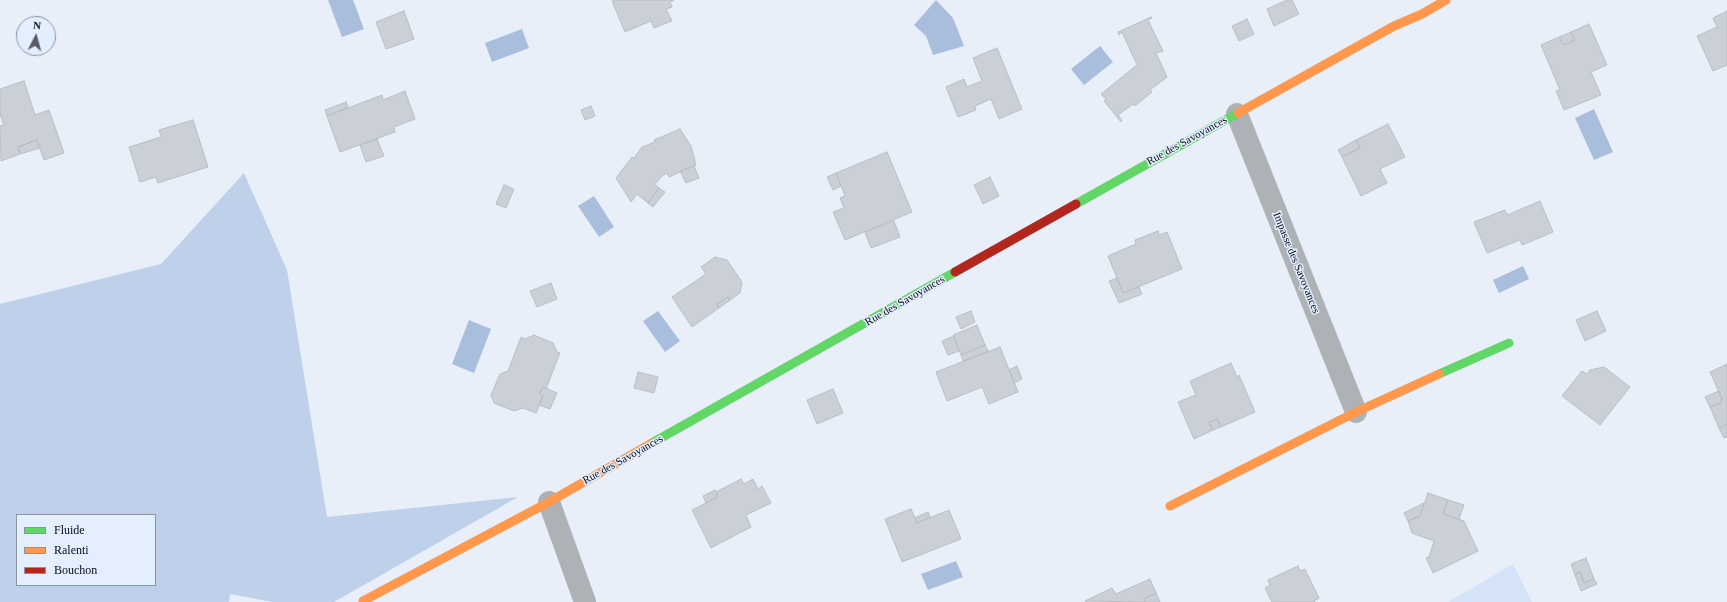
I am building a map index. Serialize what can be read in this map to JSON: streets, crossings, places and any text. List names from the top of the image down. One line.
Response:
{"streets":{"street":["Rue des Savoyances","Impasse des Savoyances"]},"crossings":[["Rue des Savoyances","Impasse des Savoyances"]],"legend":["Fluide","Ralenti","Bouchon"],"north":"top"}
